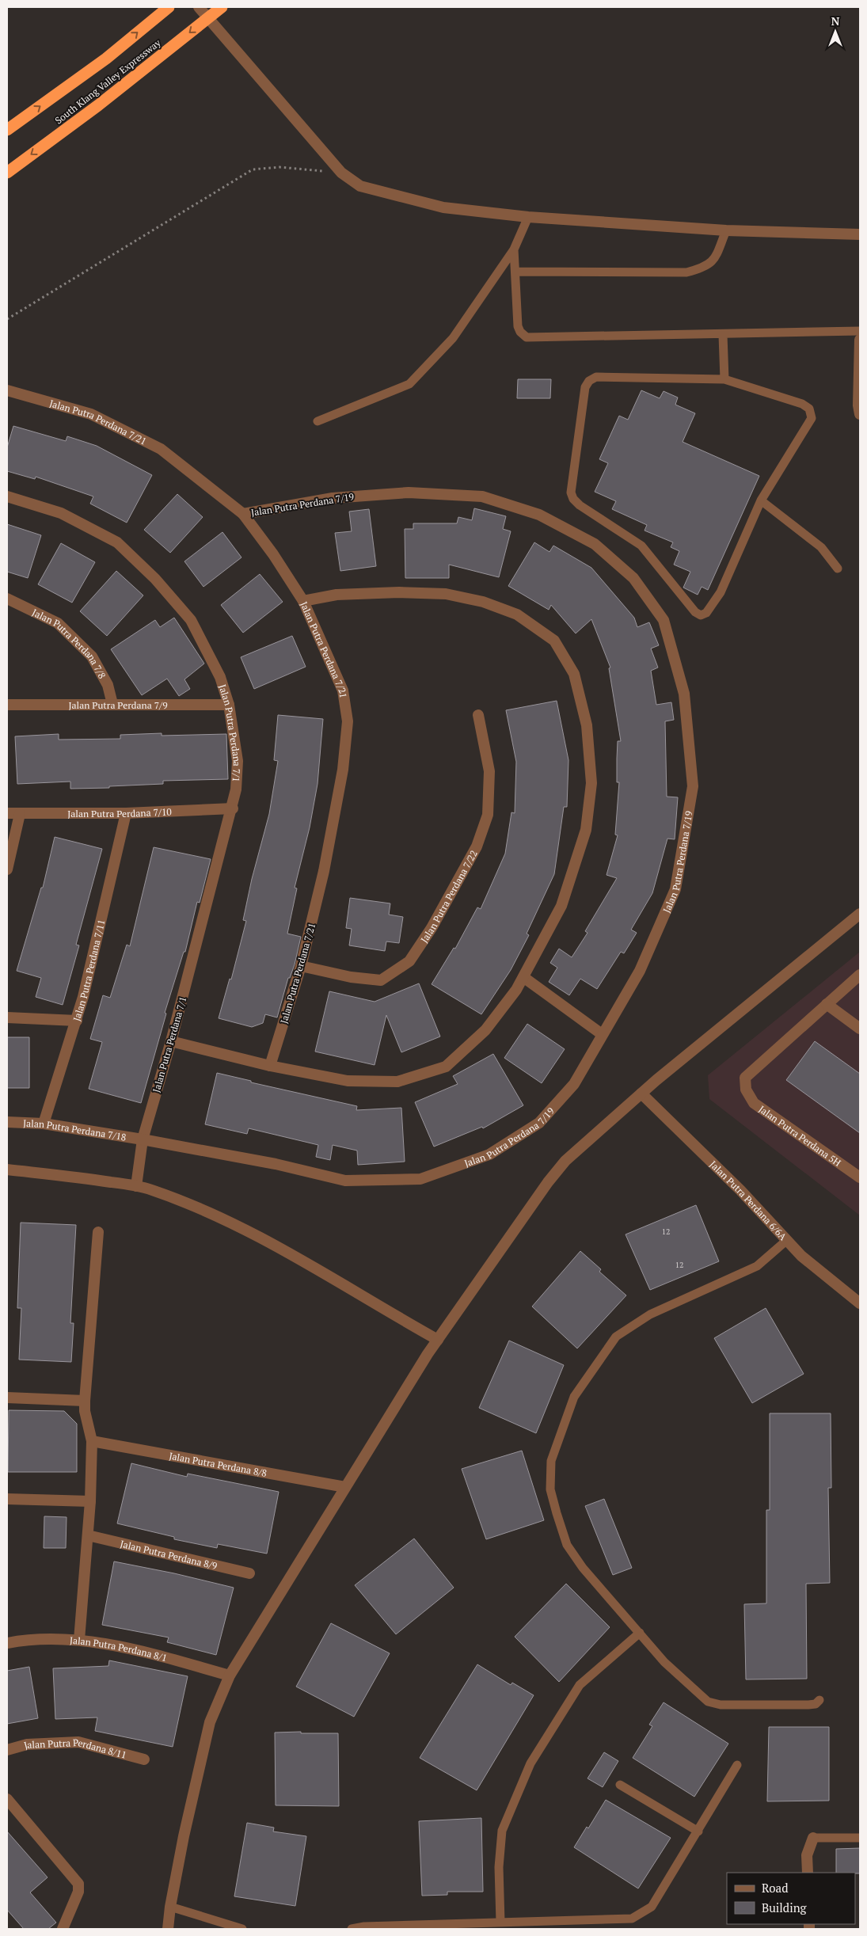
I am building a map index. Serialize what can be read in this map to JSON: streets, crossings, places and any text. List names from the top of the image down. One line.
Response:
{"streets":{"highway":["South Klang Valley Expressway"],"street":["Jalan Putra Perdana 7/21","Jalan Putra Perdana 7/19","Jalan Putra Perdana 7/8","Jalan Putra Perdana 7/9","Jalan Putra Perdana 7/1","Jalan Putra Perdana 7/10","Jalan Putra Perdana 7/22","Jalan Putra Perdana 7/11","Jalan Putra Perdana 7/18","Jalan Putra Perdana 5H","Jalan Putra Perdana 6/6A","Jalan Putra Perdana 8/8","Jalan Putra Perdana 8/9","Jalan Putra Perdana 8/1","Jalan Putra Perdana 8/11"]},"crossings":[["Jalan Putra Perdana 7/21","Jalan Putra Perdana 7/19"],["Jalan Putra Perdana 7/21","Jalan Putra Perdana 7/22"],["Jalan Putra Perdana 7/19","Jalan Putra Perdana 7/1"],["Jalan Putra Perdana 7/19","Jalan Putra Perdana 7/18"],["Jalan Putra Perdana 7/8","Jalan Putra Perdana 7/9"],["Jalan Putra Perdana 7/9","Jalan Putra Perdana 7/1"],["Jalan Putra Perdana 7/1","Jalan Putra Perdana 7/10"],["Jalan Putra Perdana 7/1","Jalan Putra Perdana 7/18"],["Jalan Putra Perdana 7/10","Jalan Putra Perdana 7/11"],["Jalan Putra Perdana 7/11","Jalan Putra Perdana 7/18"]],"house_numbers":["12","12"],"legend":["Road","Building"],"north":"top"}
